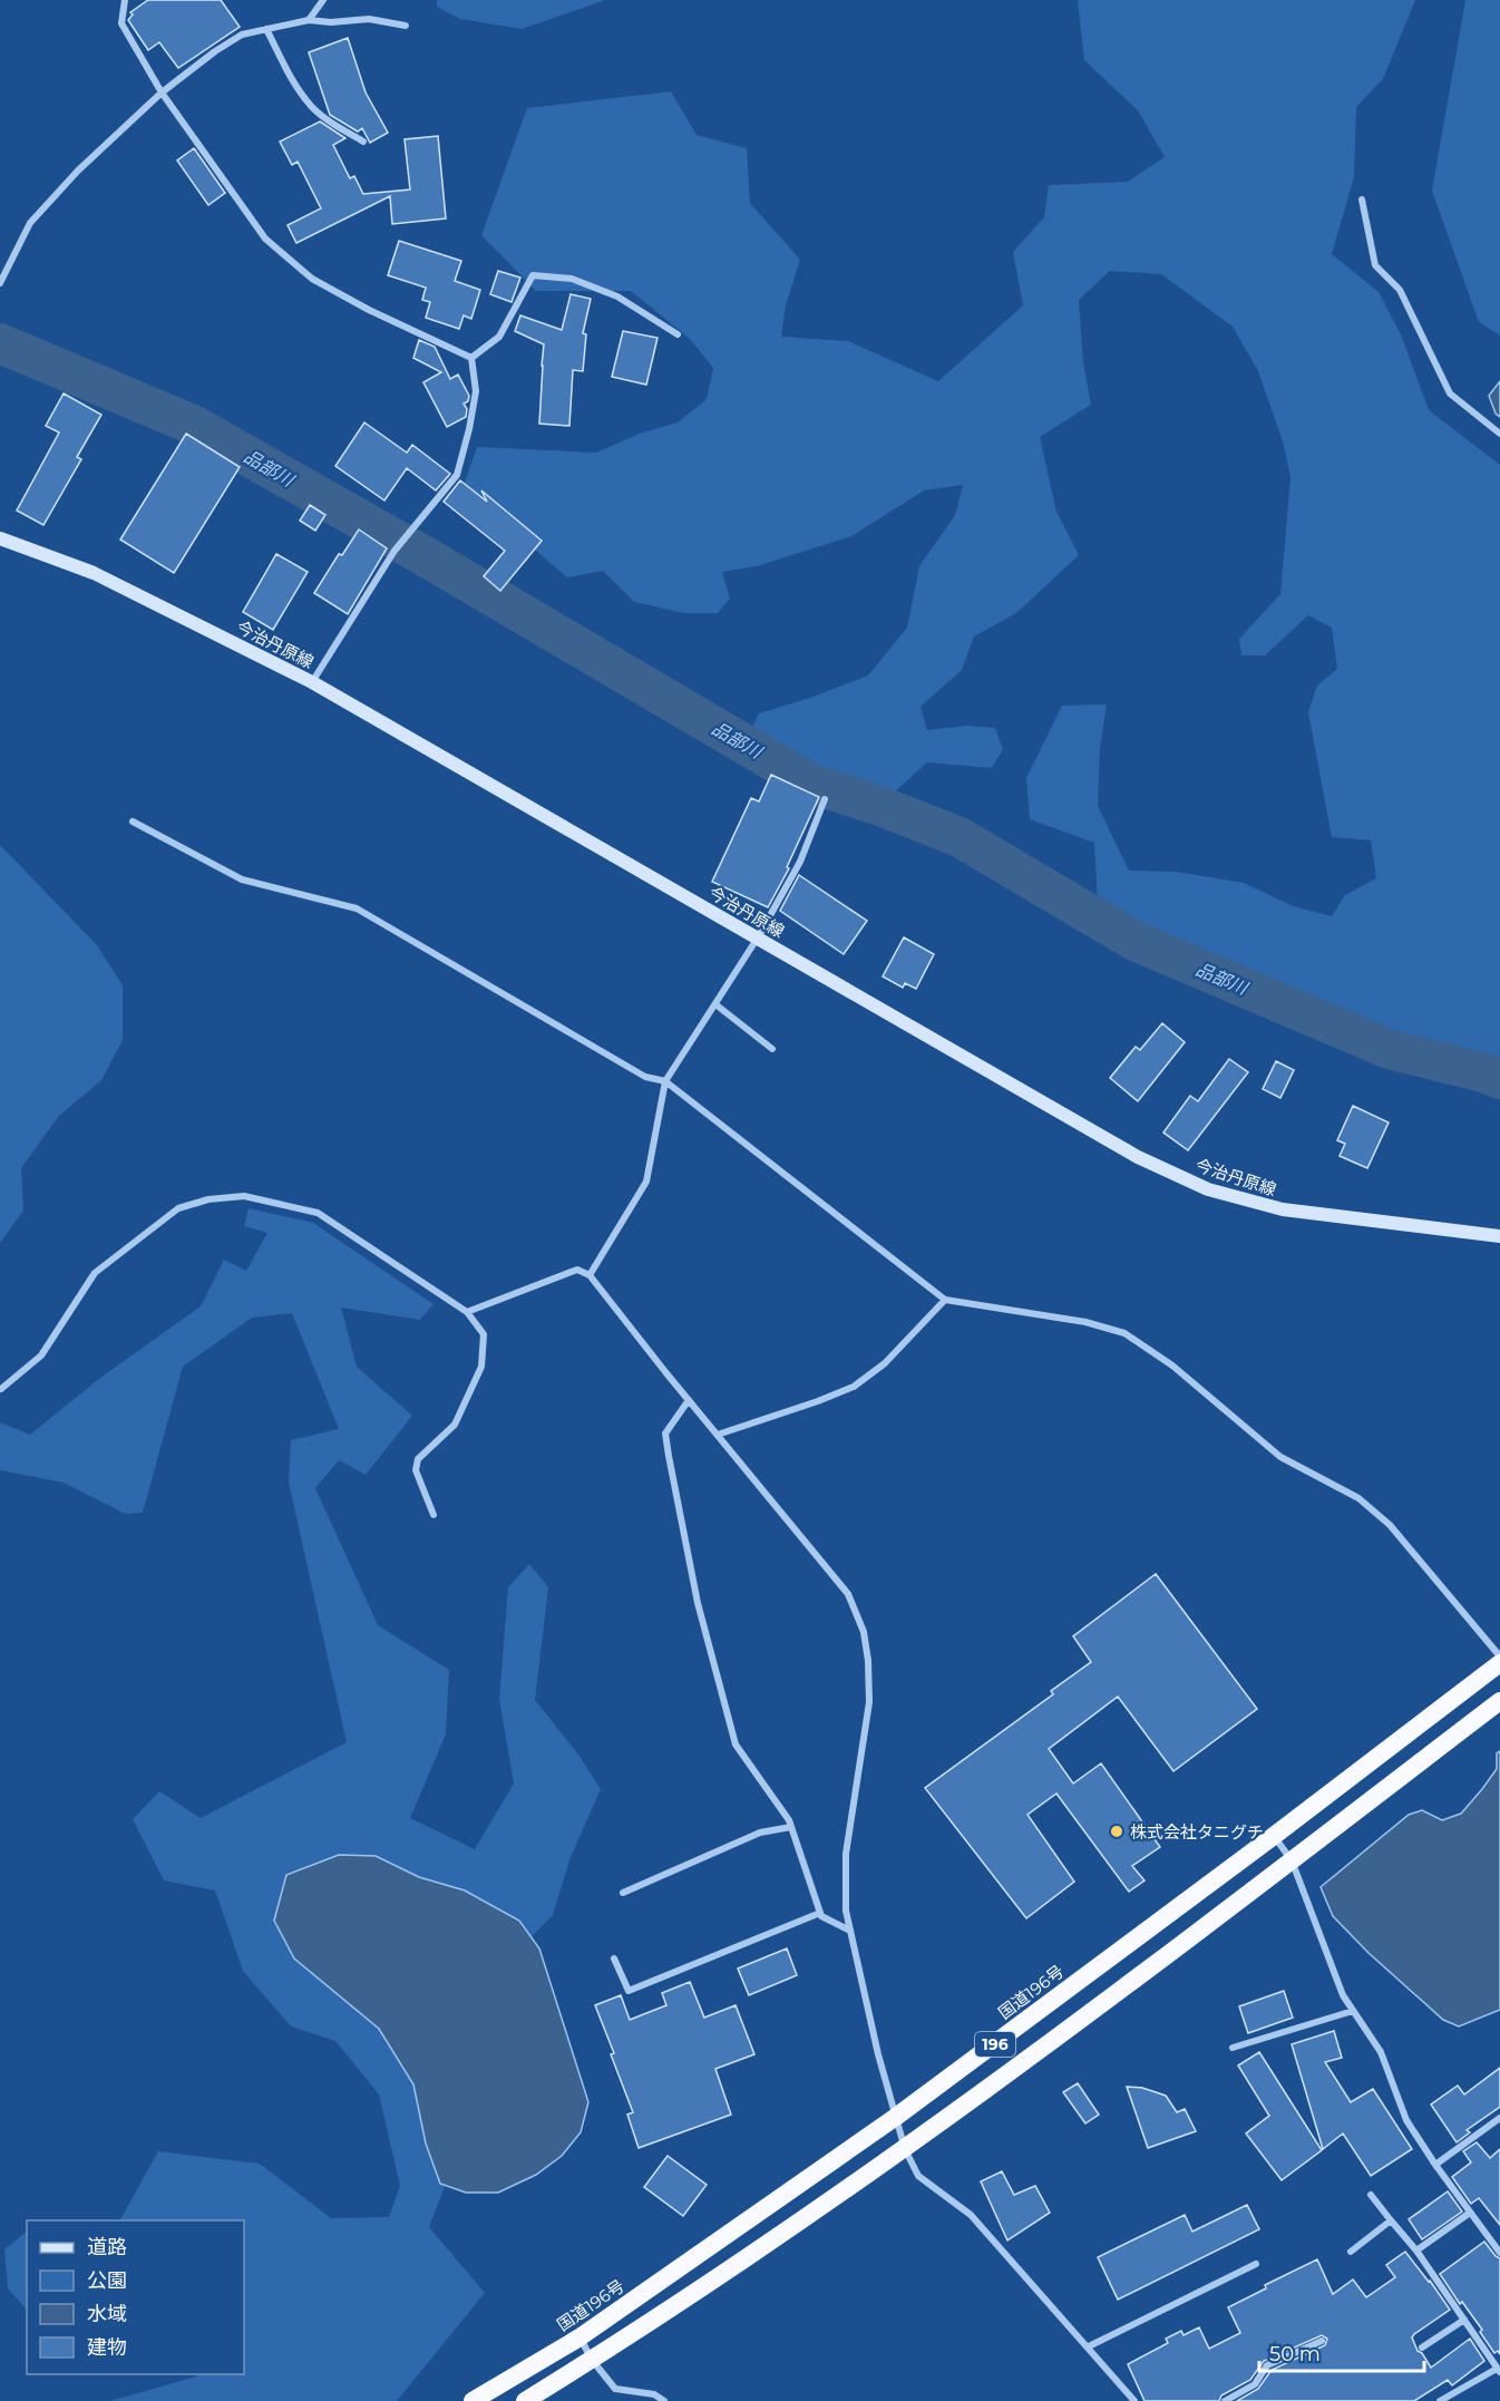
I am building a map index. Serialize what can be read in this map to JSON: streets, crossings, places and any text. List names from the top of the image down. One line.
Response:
{"streets":{"highway":["国道196号","196"],"main road":["今治丹原線"]},"water":["品部川"],"places":["株式会社タニグチ"],"legend":["道路","公園","水域","建物"],"scale_bar":"50 m"}
